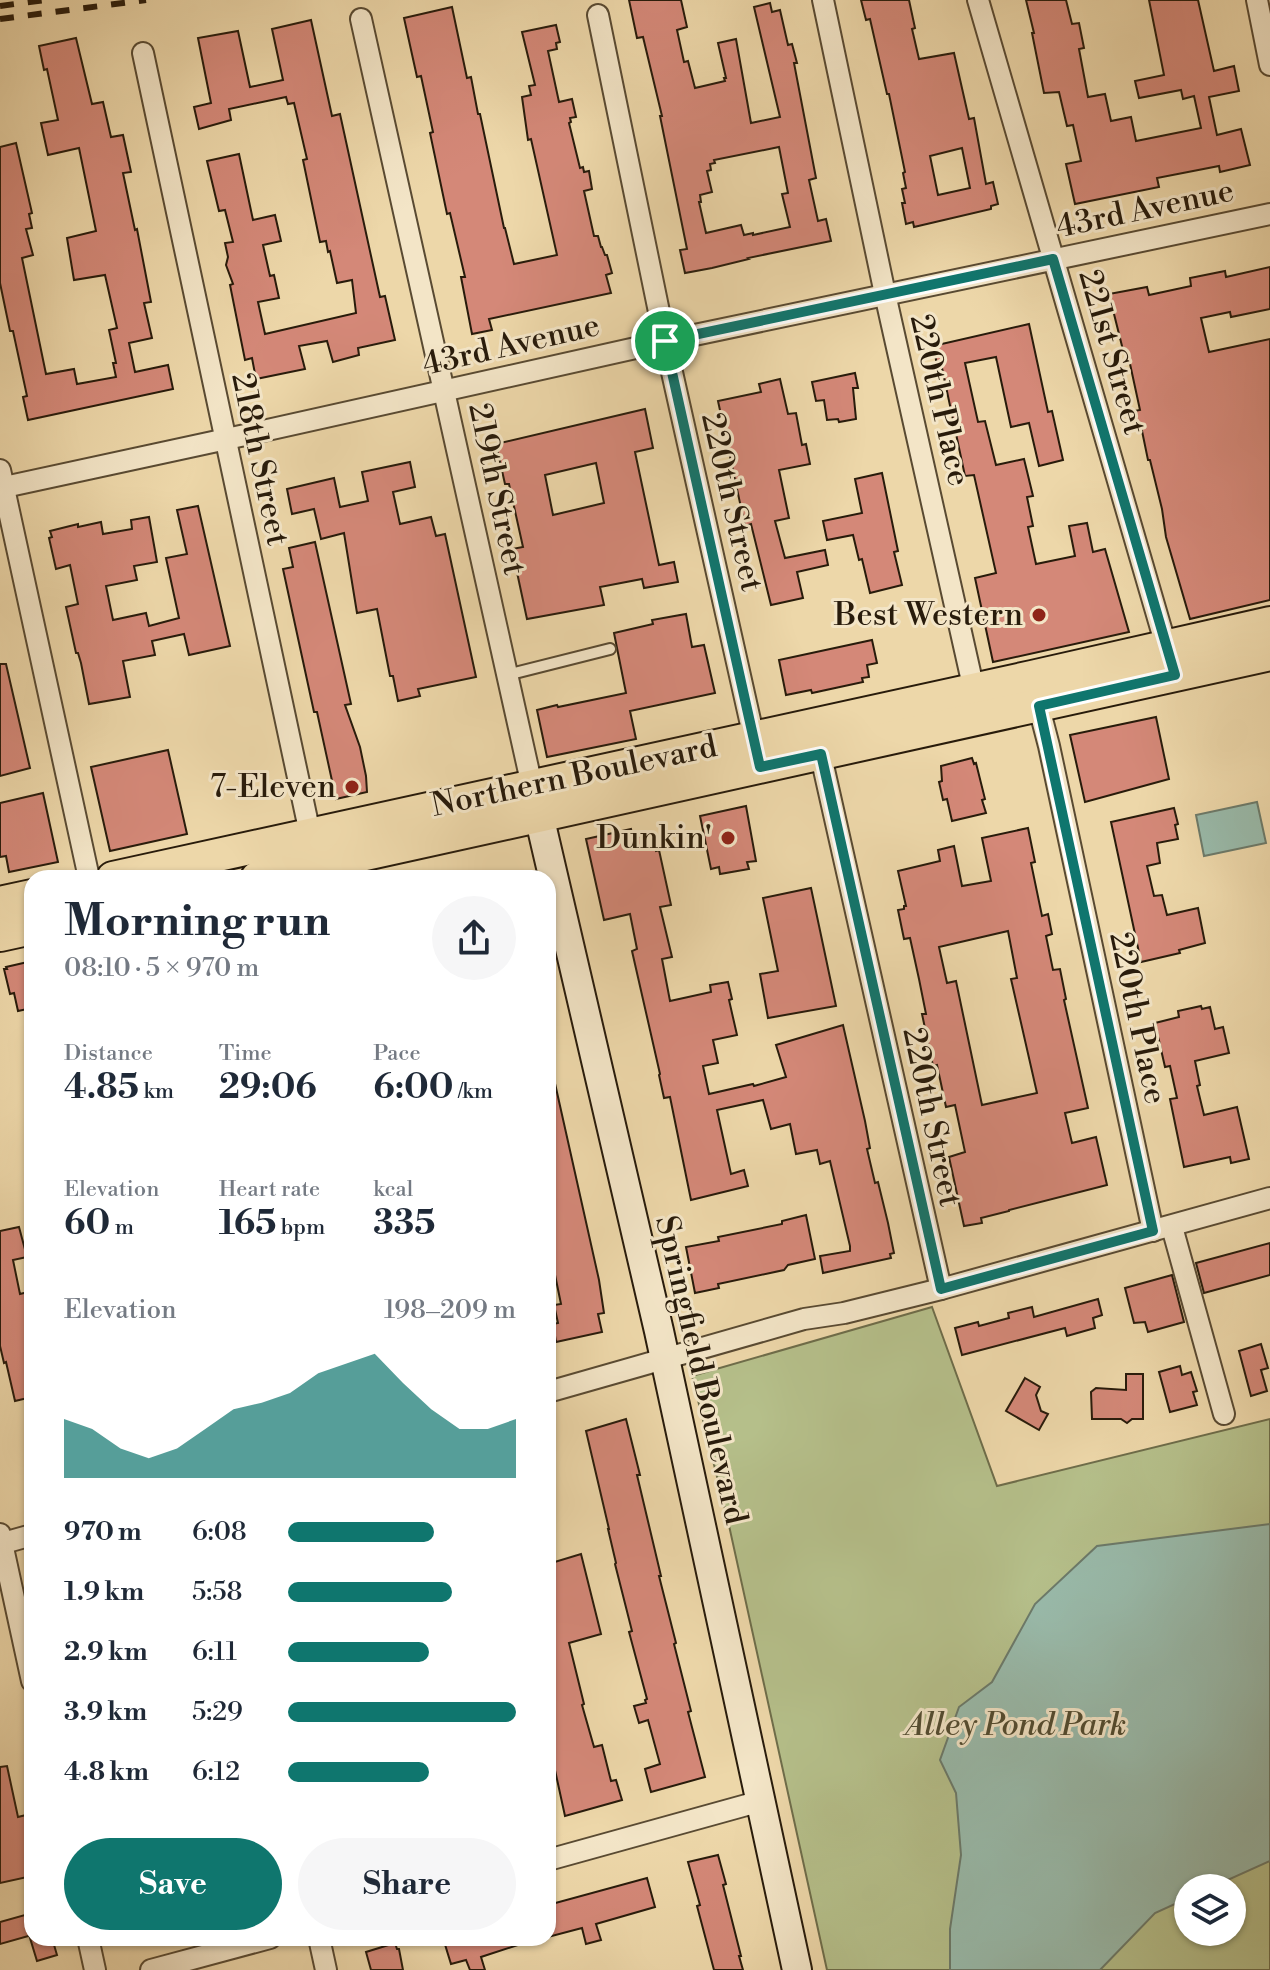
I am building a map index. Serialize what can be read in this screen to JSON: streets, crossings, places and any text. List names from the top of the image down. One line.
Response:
{"streets":{"main road":["Northern Boulevard","Springfield Boulevard"],"street":["43rd Avenue","221st Street","220th Place","218th Street","219th Street","220th Street"]},"crossings":[["43rd Avenue","221st Street"],["43rd Avenue","220th Place"],["43rd Avenue","218th Street"],["43rd Avenue","219th Street"],["43rd Avenue","220th Street"],["221st Street","Northern Boulevard"],["220th Place","Northern Boulevard"],["218th Street","Northern Boulevard"],["219th Street","Northern Boulevard"],["219th Street","Springfield Boulevard"],["220th Street","Northern Boulevard"],["Northern Boulevard","Springfield Boulevard"]],"parks":["Alley Pond Park"],"places":["Best Western","7-Eleven","Dunkin'"],"page":{"heading":["Morning run","08:10 · 5 × 970 m"],"stats":[["Distance","4.85 km"],["Time","29:06"],["Pace","6:00 /km"],["Elevation","60 m"],["Heart rate","165 bpm"],["kcal","335"]],"chart":["Elevation","198–209 m"],"list":[{"name":"970 m","note":"6:08"},{"name":"1.9 km","note":"5:58"},{"name":"2.9 km","note":"6:11"},{"name":"3.9 km","note":"5:29"},{"name":"4.8 km","note":"6:12"}],"buttons":["Save","Share"]}}
